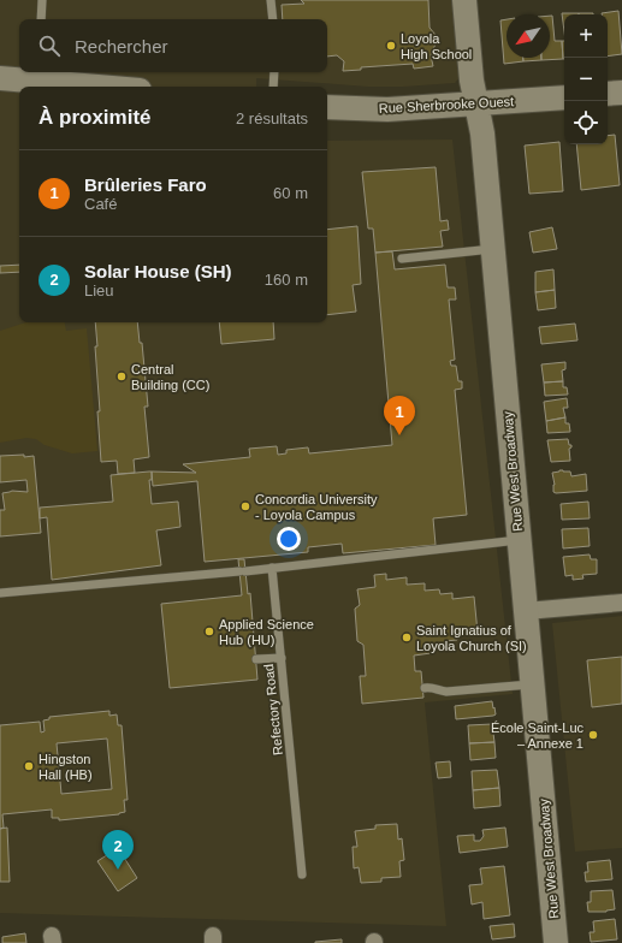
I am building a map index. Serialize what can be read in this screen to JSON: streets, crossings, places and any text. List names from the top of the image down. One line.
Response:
{"streets":{"street":["Rue Sherbrooke Ouest","Rue West Broadway"],"lane":["Refectory Road"]},"crossings":[["Rue Sherbrooke Ouest","Rue West Broadway"]],"places":["Loyola High School","Central Building (CC)","Concordia University - Loyola Campus","Applied Science Hub (HU)","Saint Ignatius of Loyola Church (SI)","École Saint-Luc – Annexe 1","Hingston Hall (HB)"],"north":"bottom left","page":{"map_buttons":["+","−"],"search":"Rechercher","heading":["À proximité","2 résultats"],"list":[{"mark":"1","name":"Brûleries Faro","note":"Café","value":"60 m"},{"mark":"2","name":"Solar House (SH)","note":"Lieu","value":"160 m"}],"pins":["1","2"]}}
